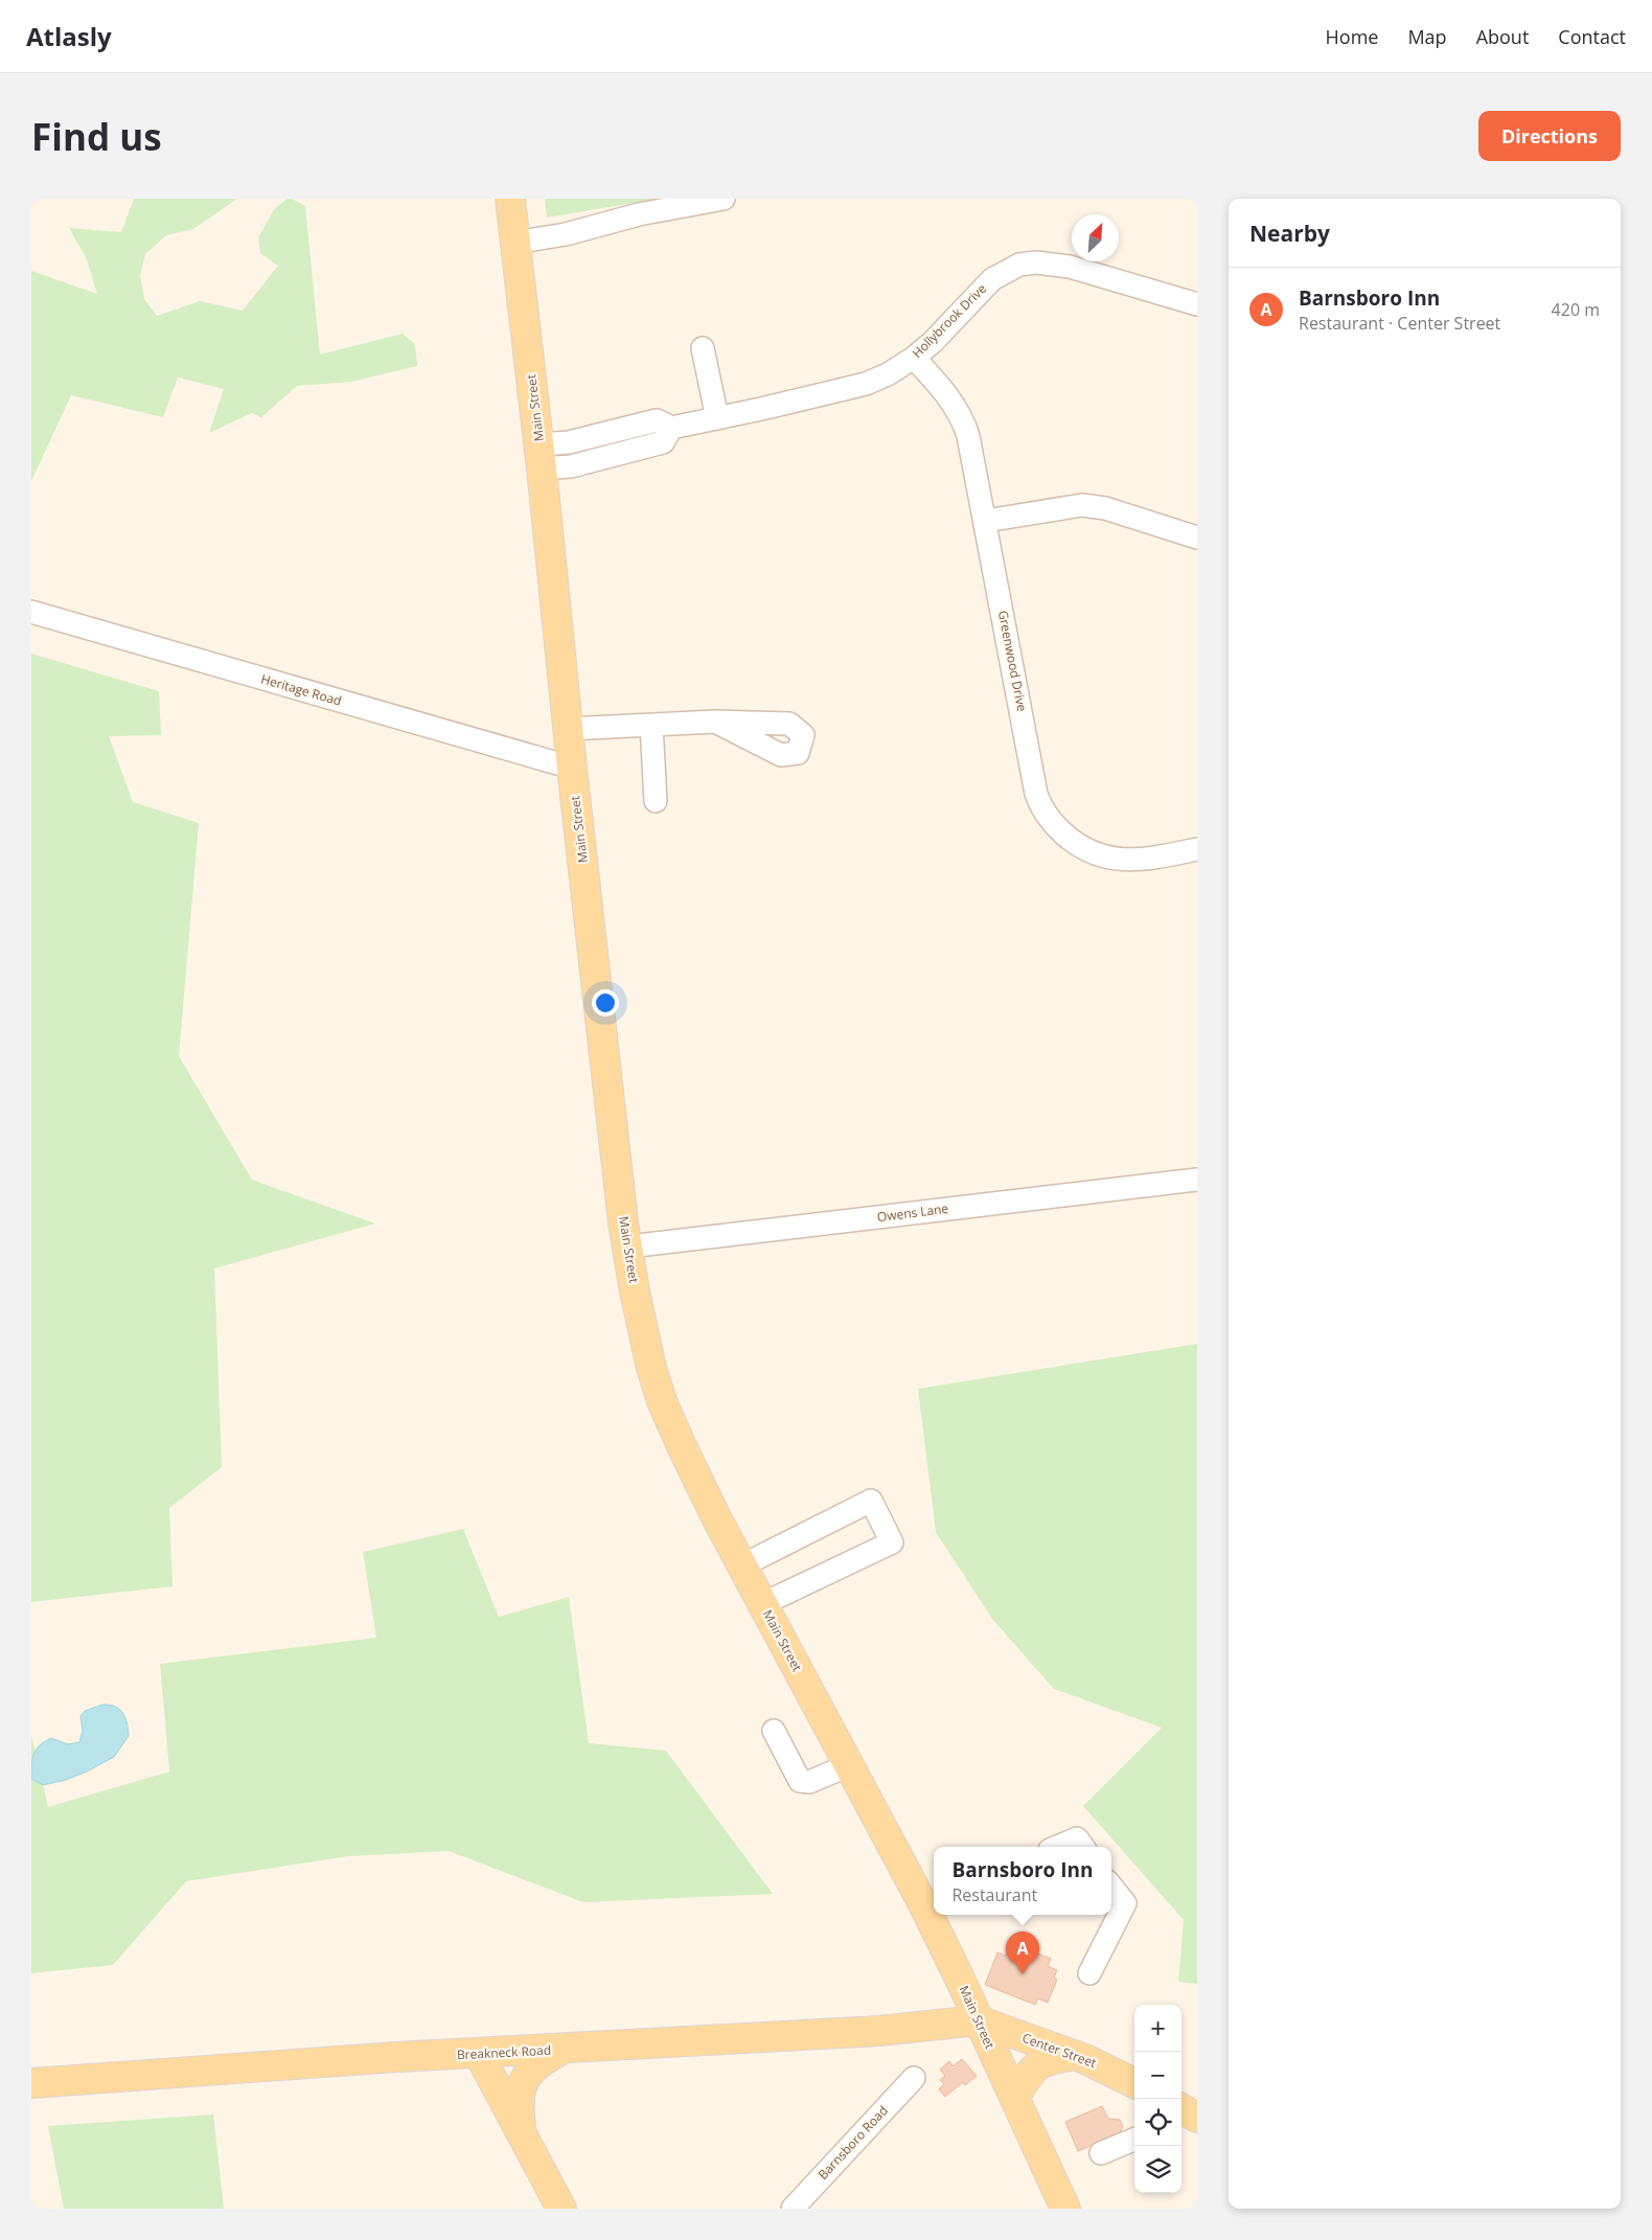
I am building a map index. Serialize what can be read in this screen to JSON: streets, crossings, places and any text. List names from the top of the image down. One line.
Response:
{"streets":{"main road":["Main Street","Center Street","Breakneck Road"],"street":["Hollybrook Drive","Greenwood Drive","Heritage Road","Owens Lane","Barnsboro Road"]},"crossings":[["Hollybrook Drive","Main Street"],["Hollybrook Drive","Greenwood Drive"],["Main Street","Heritage Road"],["Main Street","Owens Lane"],["Main Street","Center Street"],["Main Street","Breakneck Road"],["Center Street","Breakneck Road"]],"north":"top right","page":{"header":"Atlasly","nav":["Home","Map","About","Contact"],"buttons":"Directions","title":"Find us","heading":"Nearby","list":[{"mark":"A","name":"Barnsboro Inn","note":"Restaurant · Center Street","value":"420 m"}],"popup":["Barnsboro Inn","Restaurant"],"pins":"A","map_buttons":["+","−"]}}
